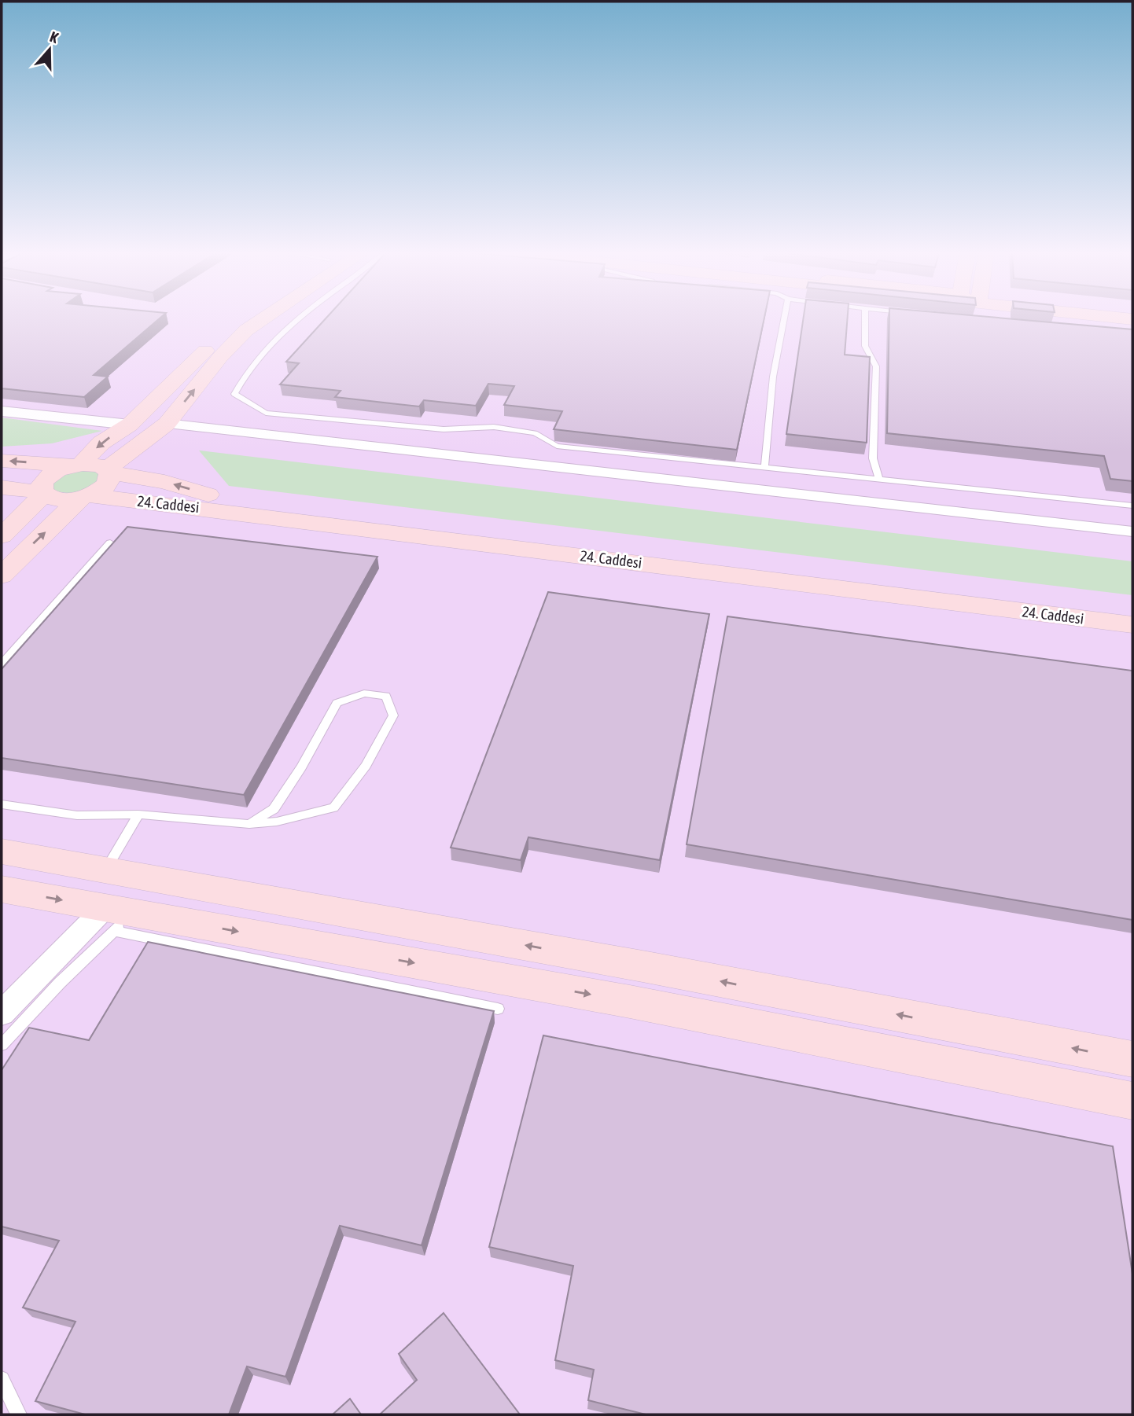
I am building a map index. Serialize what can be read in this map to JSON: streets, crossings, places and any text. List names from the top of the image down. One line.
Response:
{"streets":{"street":["24. Caddesi"]},"north":"top"}
